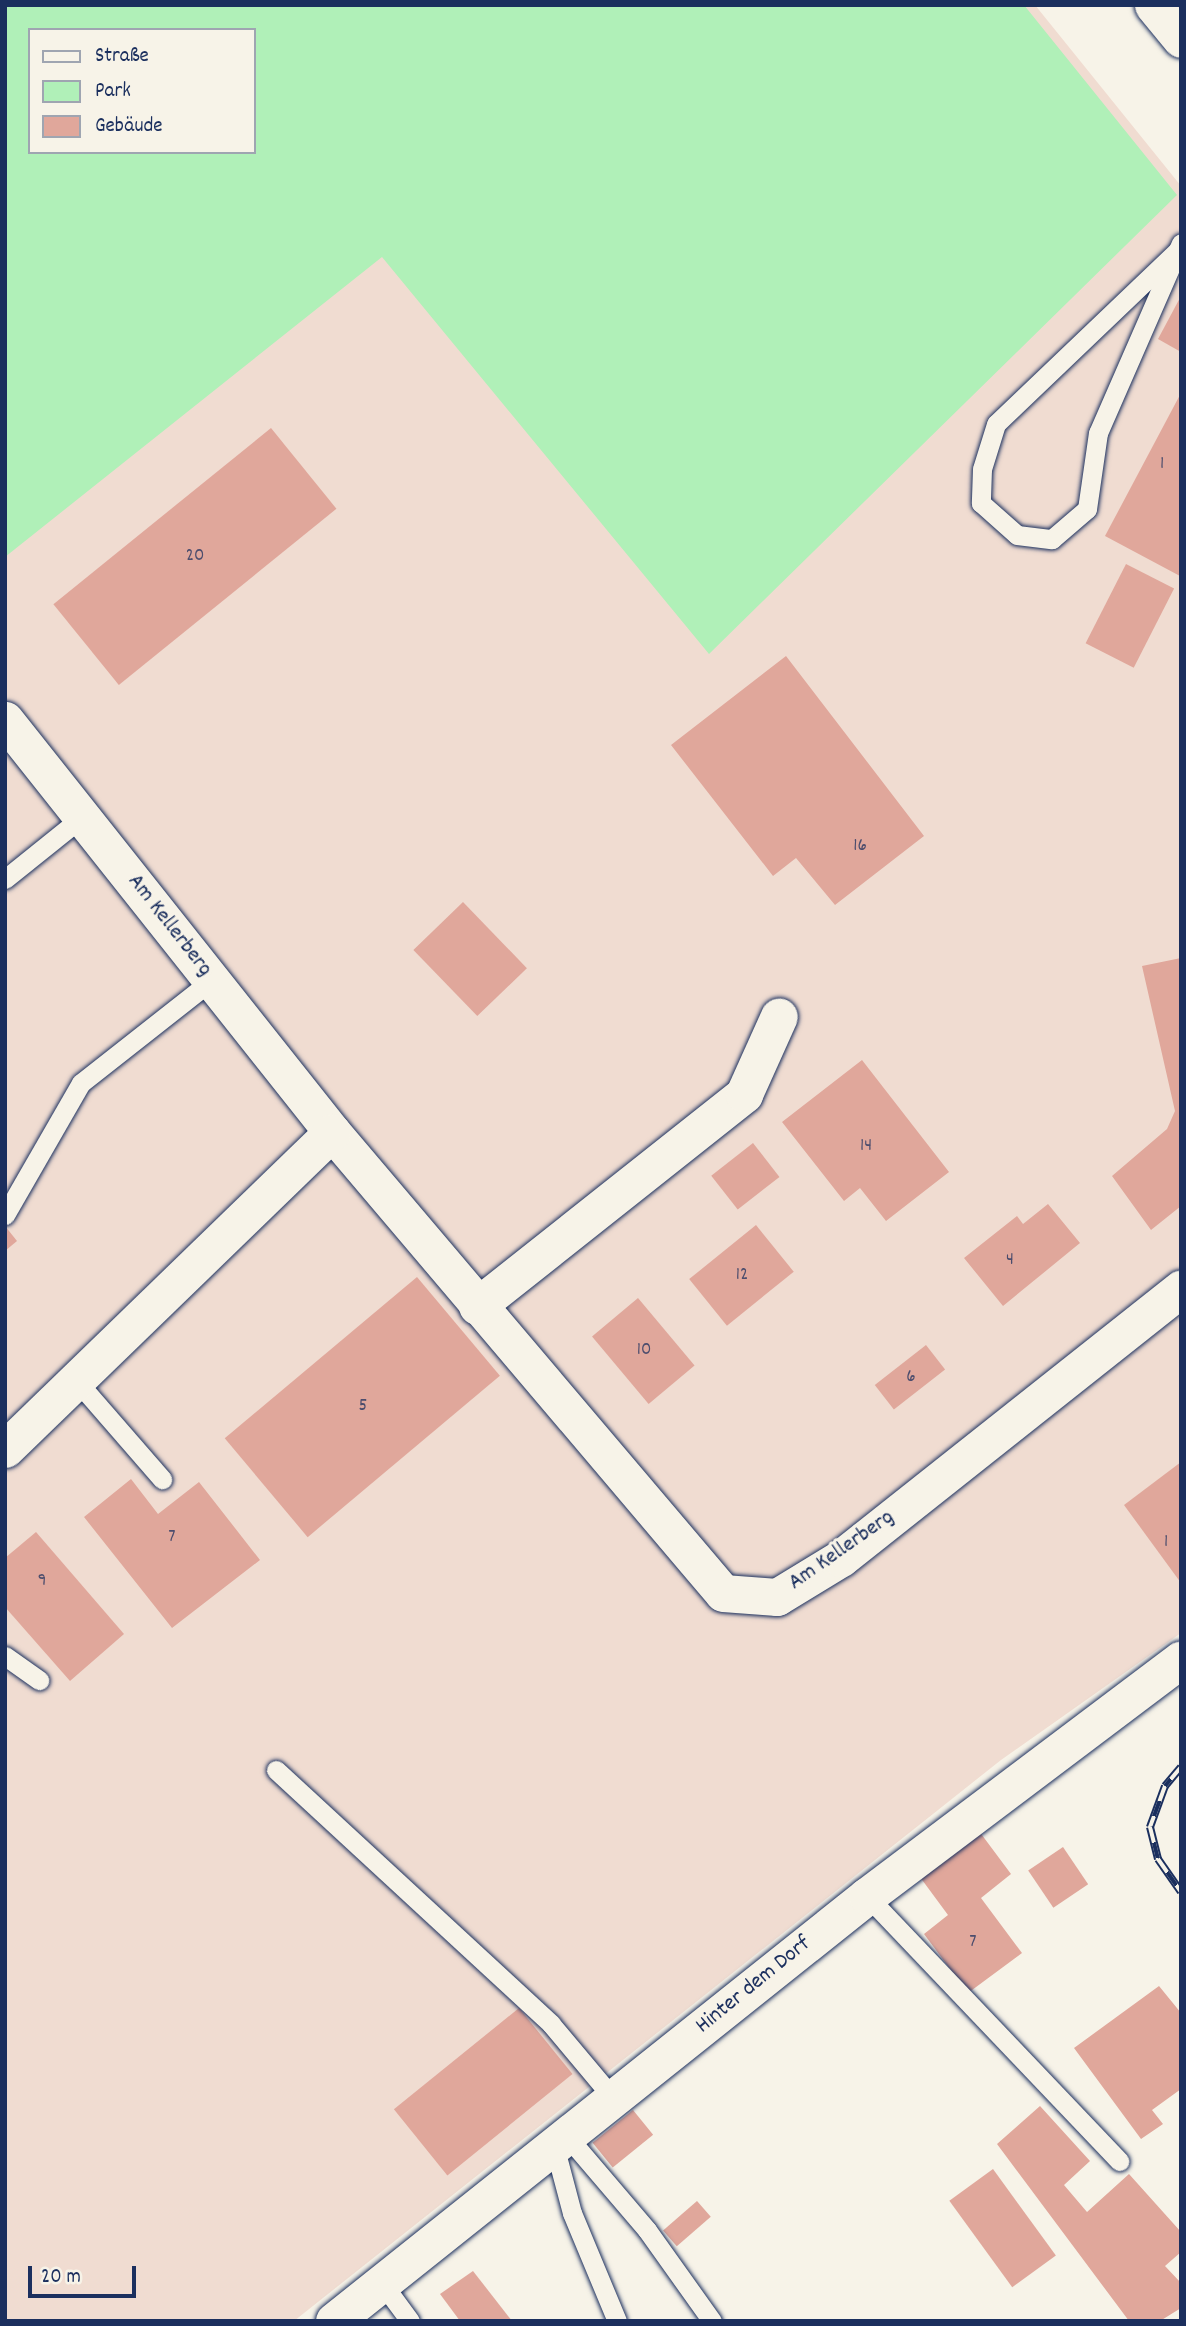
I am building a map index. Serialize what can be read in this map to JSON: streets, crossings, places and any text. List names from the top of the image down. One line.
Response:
{"streets":{"street":["Am Kellerberg","Hinter dem Dorf"]},"house_numbers":["1","20","16","14","4","12","10","6","5","7","1","9","7"],"legend":["Straße","Park","Gebäude"],"scale_bar":"20 m"}
